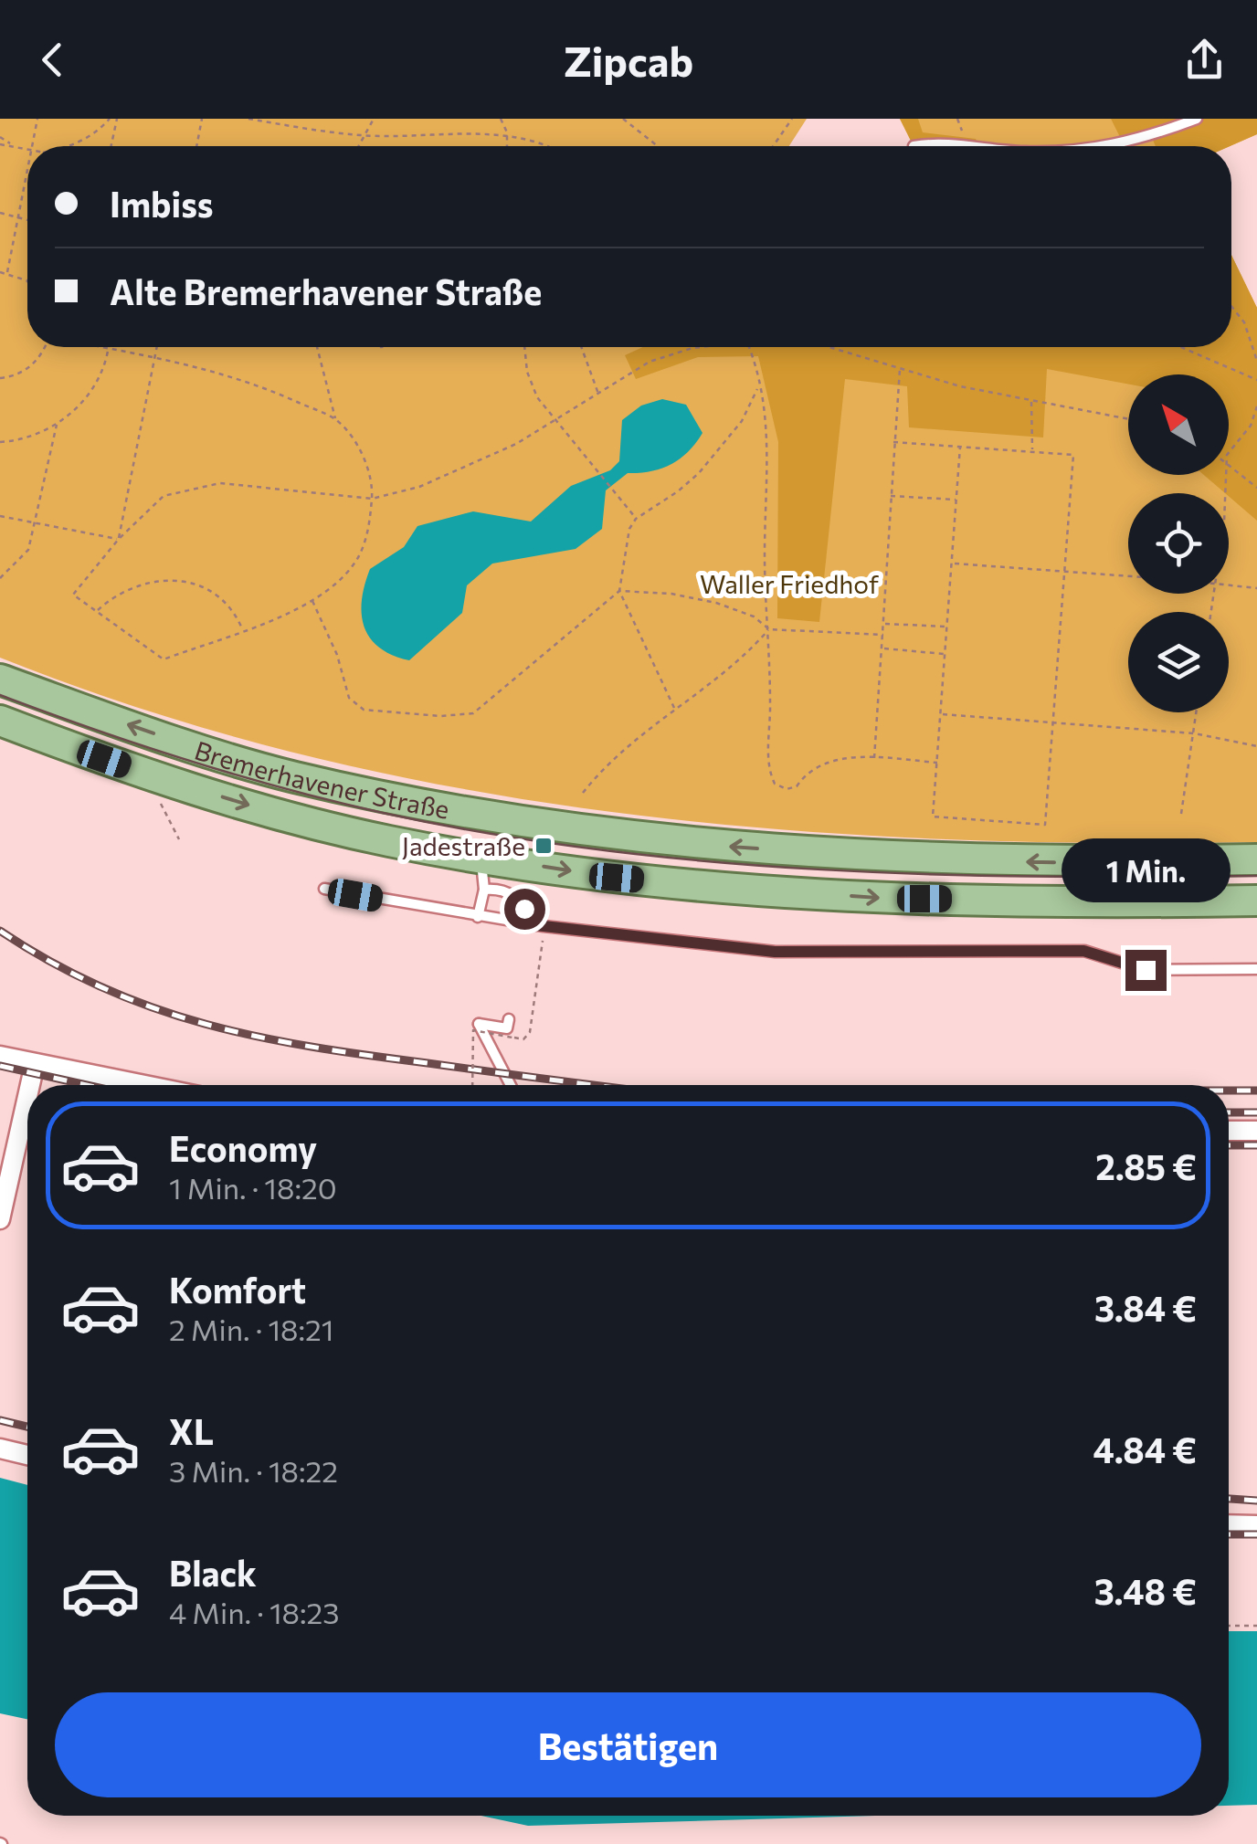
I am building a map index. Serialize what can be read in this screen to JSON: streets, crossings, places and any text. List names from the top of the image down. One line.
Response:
{"streets":{"main road":["Bremerhavener Straße"]},"parks":["Waller Friedhof"],"places":{"transit":["Jadestraße"]},"north":"top left","page":{"header":"Zipcab","banner":["Imbiss","Alte Bremerhavener Straße"],"bubble":"1 Min.","list":[{"name":"Economy","note":"1 Min. · 18:20","value":"2.85 €"},{"name":"Komfort","note":"2 Min. · 18:21","value":"3.84 €"},{"name":"XL","note":"3 Min. · 18:22","value":"4.84 €"},{"name":"Black","note":"4 Min. · 18:23","value":"3.48 €"}],"buttons":"Bestätigen"}}
